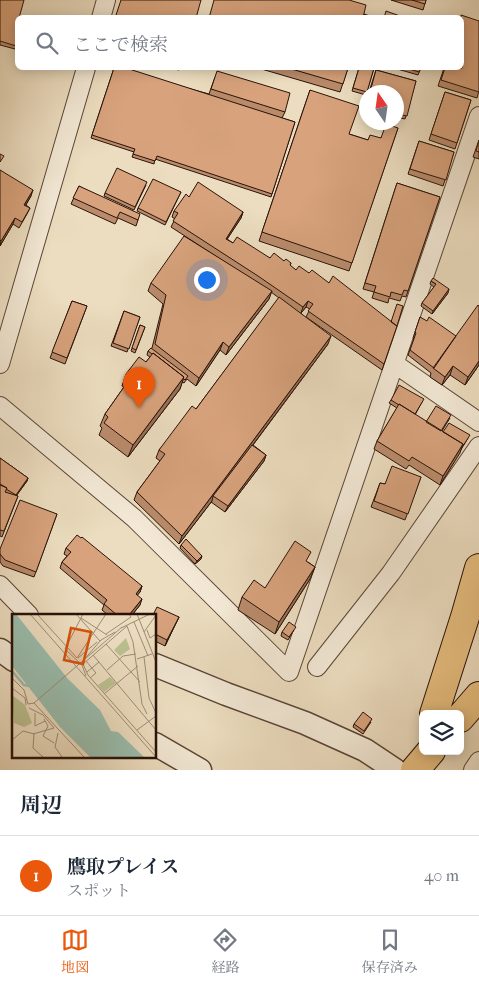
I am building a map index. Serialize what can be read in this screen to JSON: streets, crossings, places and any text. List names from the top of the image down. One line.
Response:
{"north":"top","page":{"search":"ここで検索","pins":"1","heading":"周辺","list":[{"mark":"1","name":"鷹取プレイス","note":"スポット","value":"40 m"}],"nav":["地図","経路","保存済み"]}}
